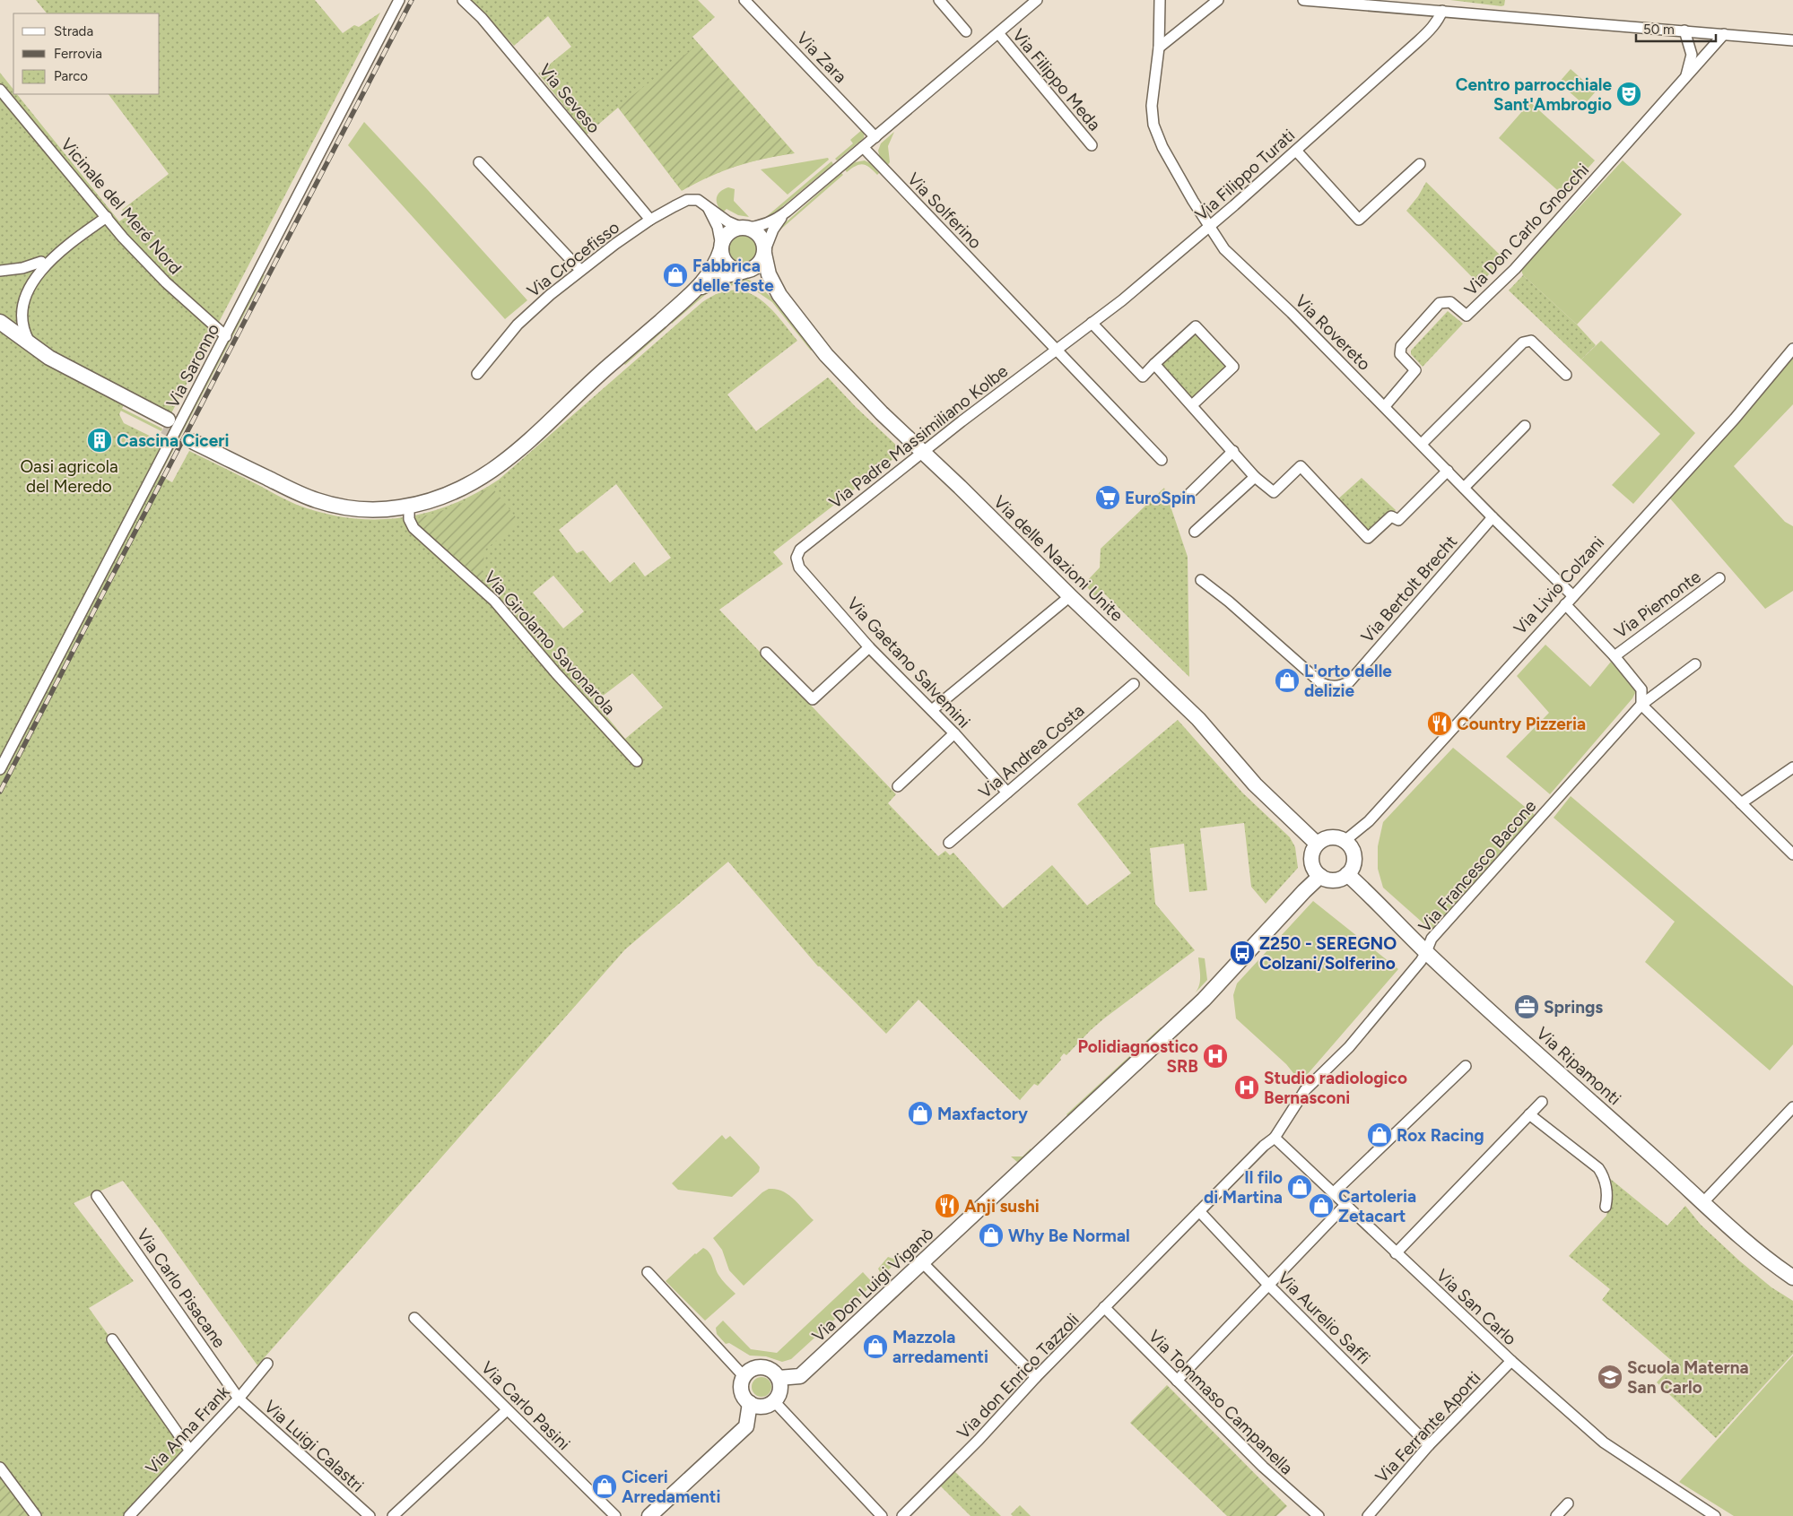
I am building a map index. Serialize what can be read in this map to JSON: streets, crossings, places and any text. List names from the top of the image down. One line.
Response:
{"streets":{"street":["Via Zara","Via Filippo Meda","Via Seveso","Via Filippo Turati","Vicinale del Meré Nord","Via Solferino","Via Don Carlo Gnocchi","Via Crocefisso","Via Rovereto","Via Saronno","Via Padre Massimiliano Kolbe","Via delle Nazioni Unite","Via Livio Colzani","Via Bertolt Brecht","Via Piemonte","Via Girolamo Savonarola","Via Gaetano Salvemini","Via Andrea Costa","Via Francesco Bacone","Via Ripamonti","Via Don Luigi Viganò","Via Carlo Pisacane","Via San Carlo","Via Aurelio Saffi","Via don Enrico Tazzoli","Via Tommaso Campanella","Via Carlo Pasini","Via Ferrante Aporti","Via Anna Frank","Via Luigi Calastri"]},"crossings":[["Via Seveso","Via Crocefisso"],["Via Filippo Turati","Via Solferino"],["Via Filippo Turati","Via Rovereto"],["Via Filippo Turati","Via Padre Massimiliano Kolbe"],["Vicinale del Meré Nord","Via Saronno"],["Via Solferino","Via Padre Massimiliano Kolbe"],["Via Don Carlo Gnocchi","Via Rovereto"],["Via Rovereto","Via Livio Colzani"],["Via Rovereto","Via Bertolt Brecht"],["Via Padre Massimiliano Kolbe","Via delle Nazioni Unite"],["Via Padre Massimiliano Kolbe","Via Gaetano Salvemini"],["Via delle Nazioni Unite","Via Livio Colzani"],["Via delle Nazioni Unite","Via Ripamonti"],["Via delle Nazioni Unite","Via Don Luigi Viganò"],["Via Livio Colzani","Via Ripamonti"],["Via Livio Colzani","Via Don Luigi Viganò"],["Via Gaetano Salvemini","Via Andrea Costa"],["Via Francesco Bacone","Via Ripamonti"],["Via Francesco Bacone","Via San Carlo"],["Via Francesco Bacone","Via don Enrico Tazzoli"],["Via Ripamonti","Via Don Luigi Viganò"],["Via Carlo Pisacane","Via Anna Frank"],["Via Carlo Pisacane","Via Luigi Calastri"],["Via San Carlo","Via don Enrico Tazzoli"],["Via San Carlo","Via Ferrante Aporti"],["Via Aurelio Saffi","Via don Enrico Tazzoli"],["Via Aurelio Saffi","Via Ferrante Aporti"],["Via don Enrico Tazzoli","Via Tommaso Campanella"],["Via Anna Frank","Via Luigi Calastri"]],"parks":["Oasi agricola del Meredo"],"places":{"theatre":["Centro parrocchiale Sant'Ambrogio"],"shop":["Fabbrica delle feste","L'orto delle delizie","Maxfactory","Rox Racing","Il filo di Martina","Cartoleria Zetacart","Why Be Normal","Mazzola arredamenti","Ciceri Arredamenti"],"building":["Cascina Ciceri"],"supermarket":["EuroSpin"],"restaurant":["Country Pizzeria","Anji sushi"],"bus stop":["Z250 - SEREGNO Colzani/Solferino"],"office":["Springs"],"hospital":["Polidiagnostico SRB","Studio radiologico Bernasconi"],"school or university":["Scuola Materna San Carlo"]},"legend":["Strada","Ferrovia","Parco"],"scale_bar":"50 m"}
